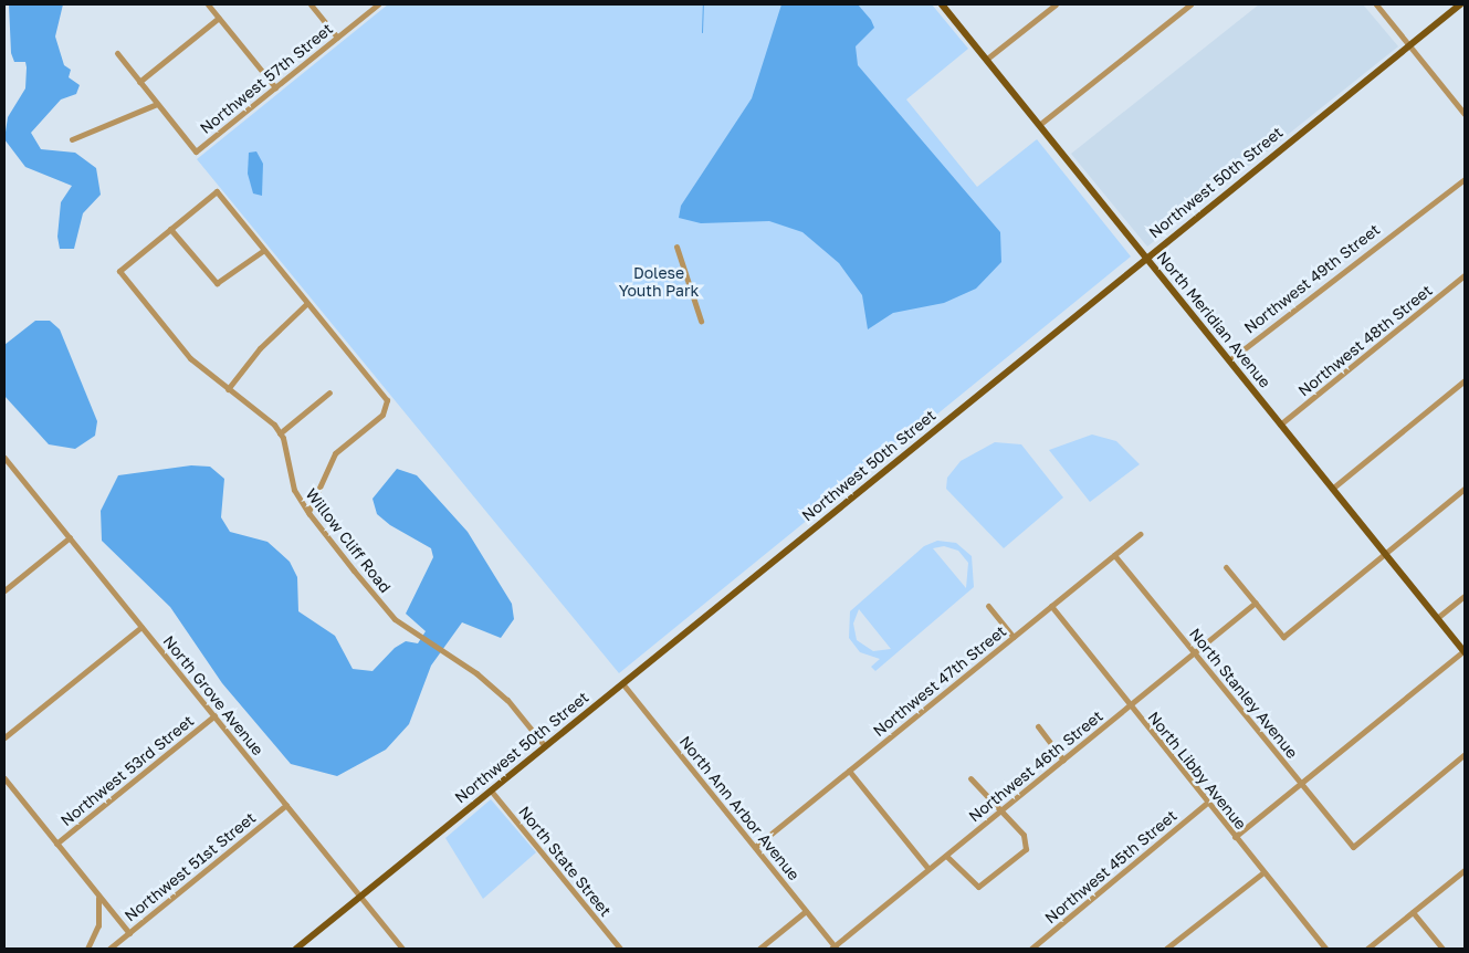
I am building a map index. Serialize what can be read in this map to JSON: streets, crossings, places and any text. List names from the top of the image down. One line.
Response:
{"streets":{"main road":["Northwest 50th Street","North Meridian Avenue"],"street":["Northwest 57th Street","Northwest 49th Street","Northwest 48th Street","Willow Cliff Road","Northwest 47th Street","North Stanley Avenue","North Grove Avenue","Northwest 46th Street","Northwest 53rd Street","North Libby Avenue","North Ann Arbor Avenue","North State Street","Northwest 51st Street","Northwest 45th Street"]},"crossings":[["Northwest 50th Street","North Meridian Avenue"],["Northwest 50th Street","Willow Cliff Road"],["Northwest 50th Street","North Grove Avenue"],["Northwest 50th Street","North Ann Arbor Avenue"],["Northwest 50th Street","North State Street"],["Northwest 49th Street","North Meridian Avenue"],["North Meridian Avenue","Northwest 48th Street"],["Northwest 47th Street","North Stanley Avenue"],["Northwest 47th Street","North Libby Avenue"],["Northwest 47th Street","North Ann Arbor Avenue"],["North Stanley Avenue","Northwest 46th Street"],["North Grove Avenue","Northwest 53rd Street"],["North Grove Avenue","Northwest 51st Street"],["Northwest 46th Street","North Libby Avenue"],["Northwest 46th Street","North Ann Arbor Avenue"],["North Libby Avenue","Northwest 45th Street"]],"parks":["Dolese Youth Park"]}
